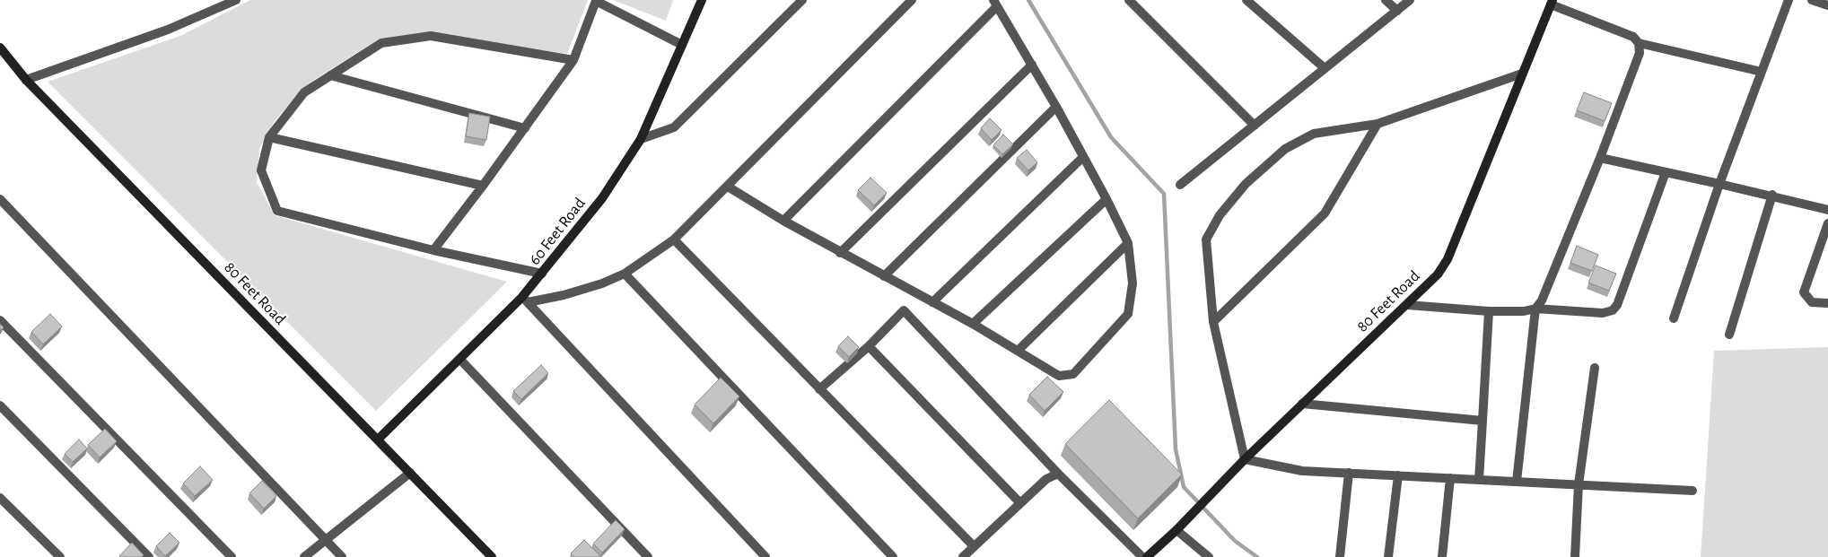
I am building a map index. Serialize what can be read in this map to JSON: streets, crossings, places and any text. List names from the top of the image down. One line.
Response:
{"streets":{"street":["60 Feet Road","80 Feet Road"]},"crossings":[["60 Feet Road","80 Feet Road"]]}
